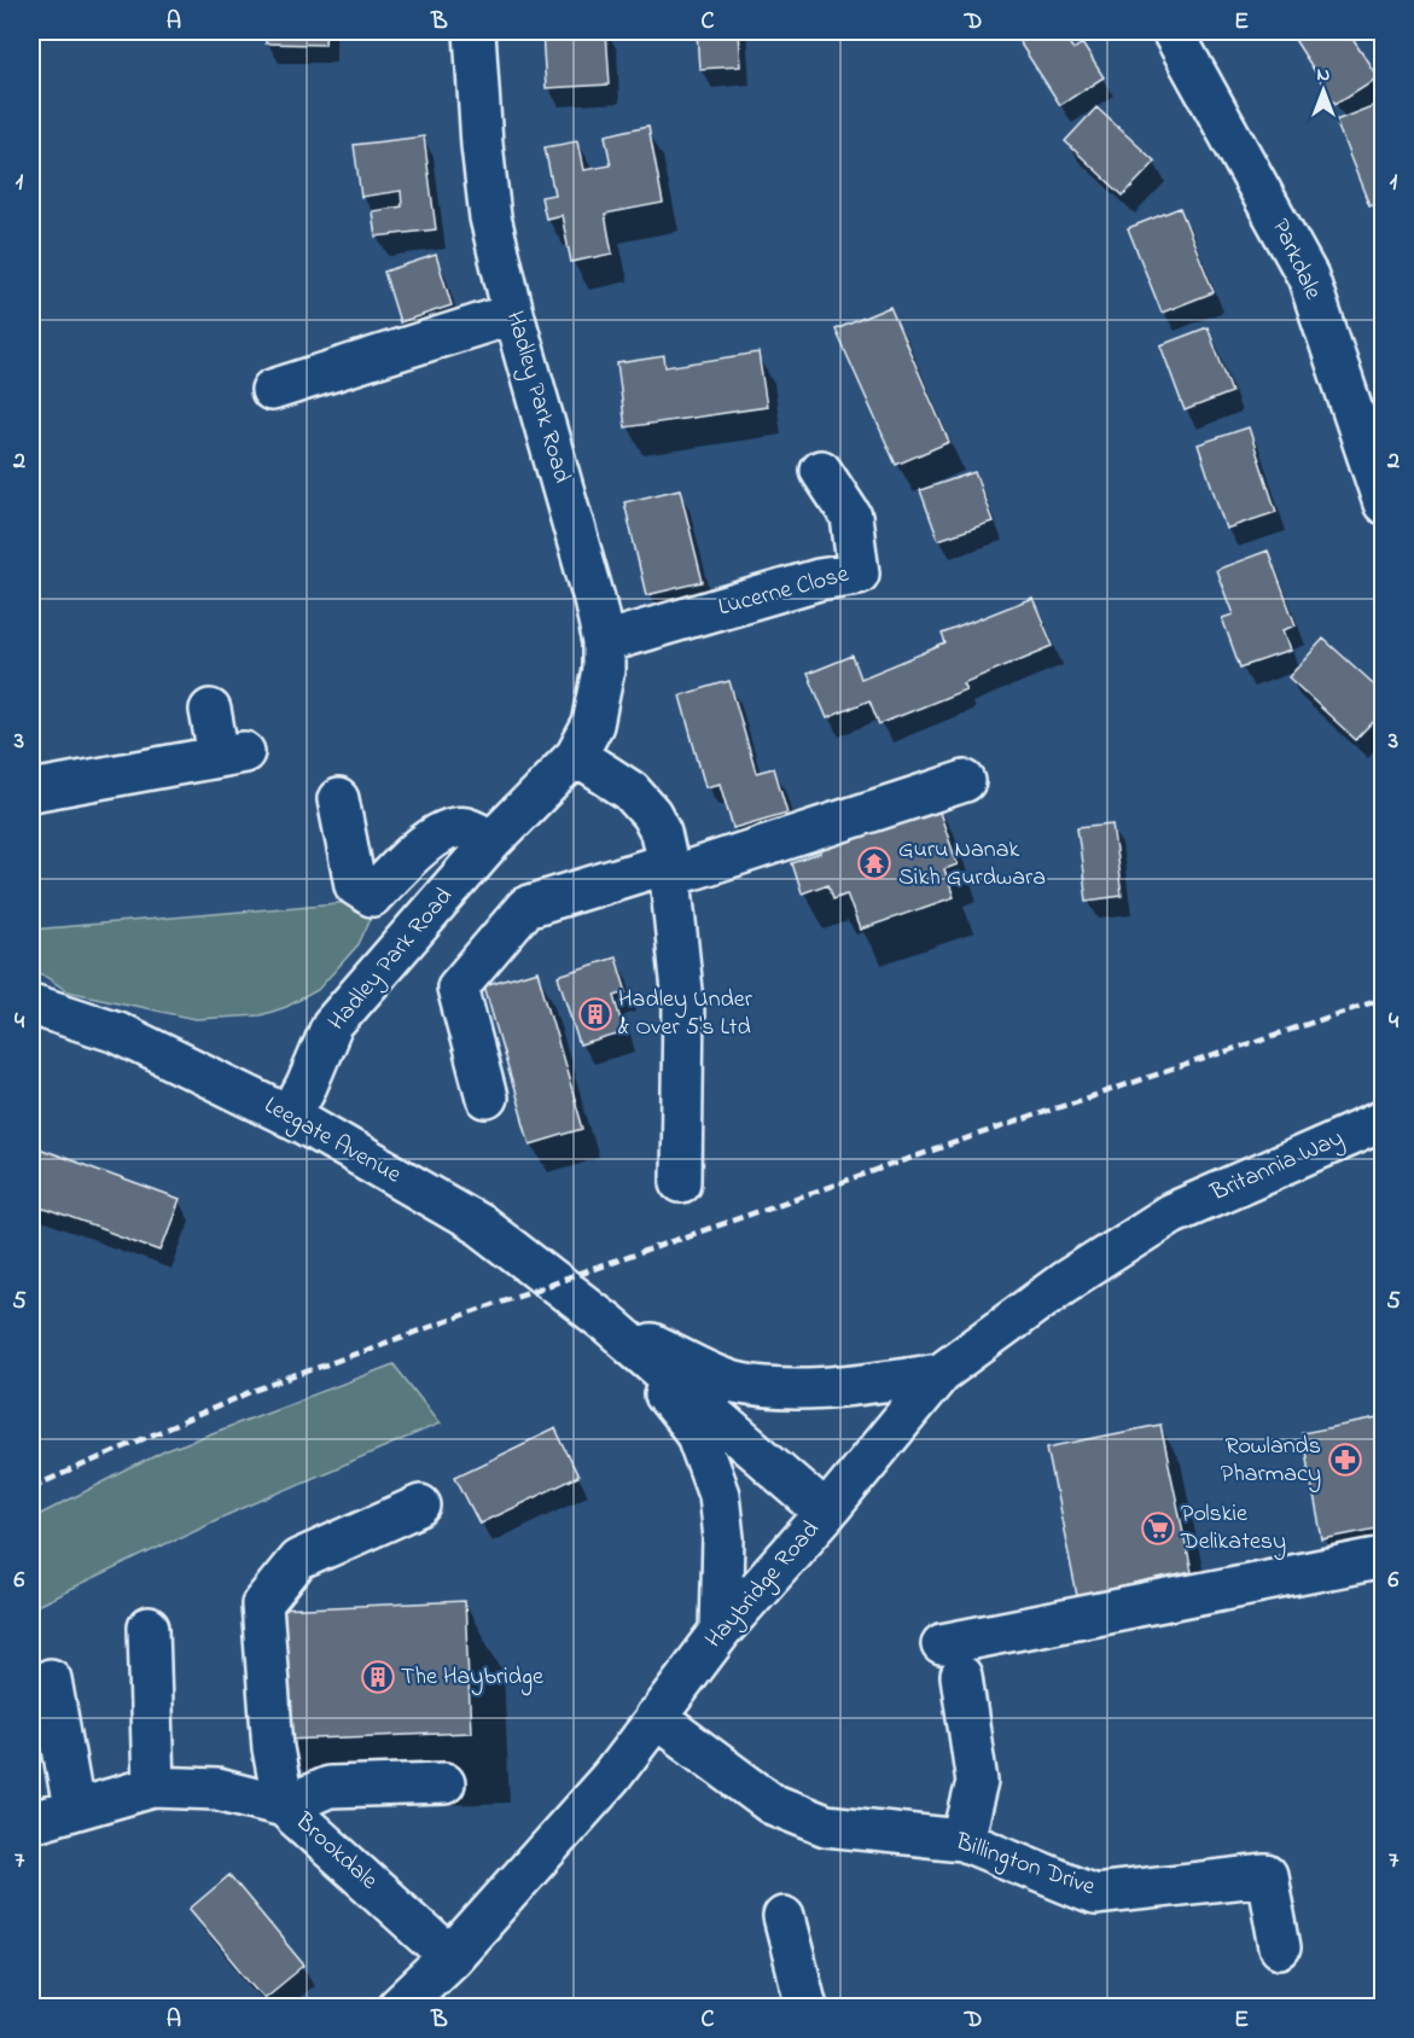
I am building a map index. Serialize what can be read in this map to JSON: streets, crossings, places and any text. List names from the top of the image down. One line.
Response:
{"streets":{"street":["Parkdale","Hadley Park Road","Lucerne Close","Leegate Avenue","Britannia Way","Haybridge Road","Brookdale","Billington Drive"]},"crossings":[["Hadley Park Road","Lucerne Close"],["Hadley Park Road","Leegate Avenue"],["Leegate Avenue","Haybridge Road"],["Britannia Way","Haybridge Road"],["Haybridge Road","Brookdale"],["Haybridge Road","Billington Drive"]],"places":{"temple":["Guru Nanak Sikh Gurdwara"],"building":["Hadley Under & Over 5's Ltd","The Haybridge"],"pharmacy":["Rowlands Pharmacy"],"supermarket":["Polskie Delikatesy"]},"north":"top","grid":{"columns":["A","B","C","D","E"],"rows":["1","2","3","4","5","6","7"]}}
